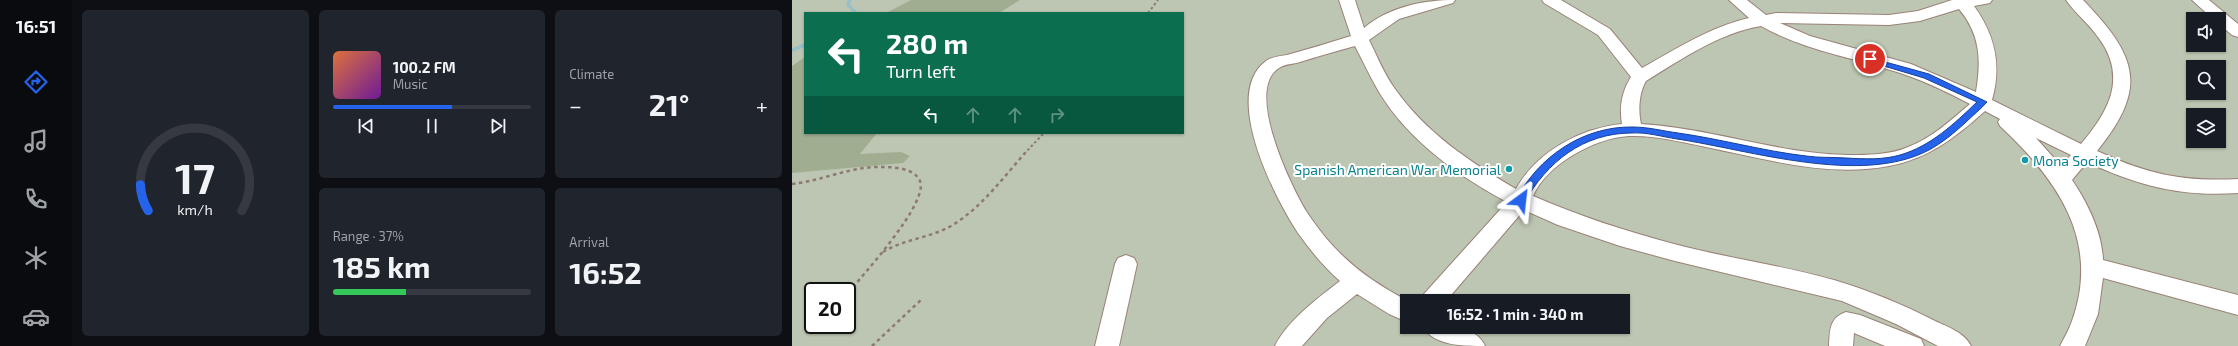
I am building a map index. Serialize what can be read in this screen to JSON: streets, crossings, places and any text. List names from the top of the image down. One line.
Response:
{"places":["Mona Society","Spanish American War Memorial"],"page":{"tabs":"16:51","tile":["Climate",["Range · 37%","185 km"],["Arrival","16:52"]],"turn":["280 m","Turn left"],"song":["100.2 FM","Music"],"heat":["−","21°","+"],"limit":"20","trip":"16:52 · 1 min · 340 m","gauge":["17","km/h"]}}
